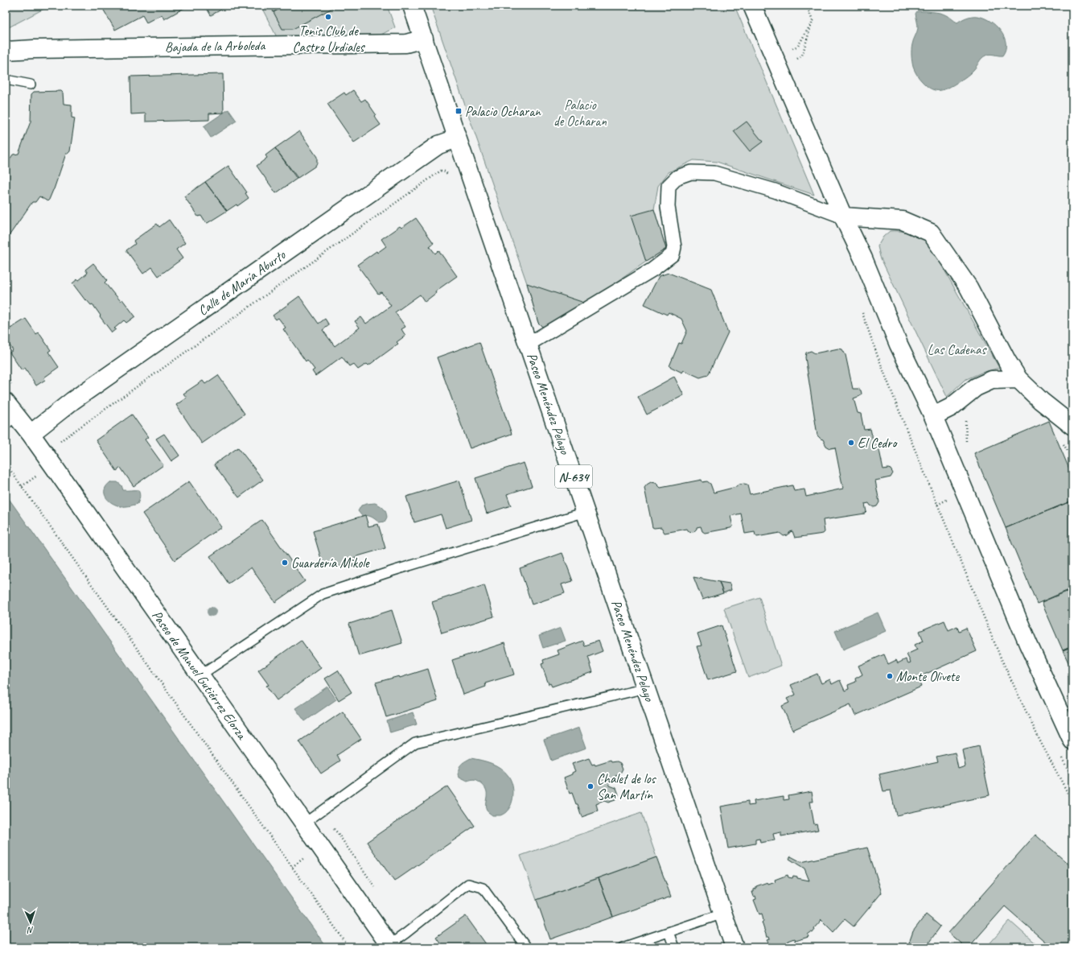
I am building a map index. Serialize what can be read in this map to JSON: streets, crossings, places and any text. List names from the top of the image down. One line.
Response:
{"streets":{"main road":["Bajada de la Arboleda","Calle de María Aburto","Paseo Menéndez Pelayo","N-634","Paseo de Manuel Gutiérrez Elorza"]},"crossings":[["Bajada de la Arboleda","Paseo Menéndez Pelayo"],["Calle de María Aburto","Paseo Menéndez Pelayo"],["Calle de María Aburto","Paseo de Manuel Gutiérrez Elorza"]],"parks":["Palacio de Ocharan","Las Cadenas"],"places":{"other":["Tenis Club de Castro Urdiales","El Cedro","Guardería Mikole","Monte Olivete","Chalet de los San Martín"],"transit":["Palacio Ocharan"]},"north":"bottom"}
